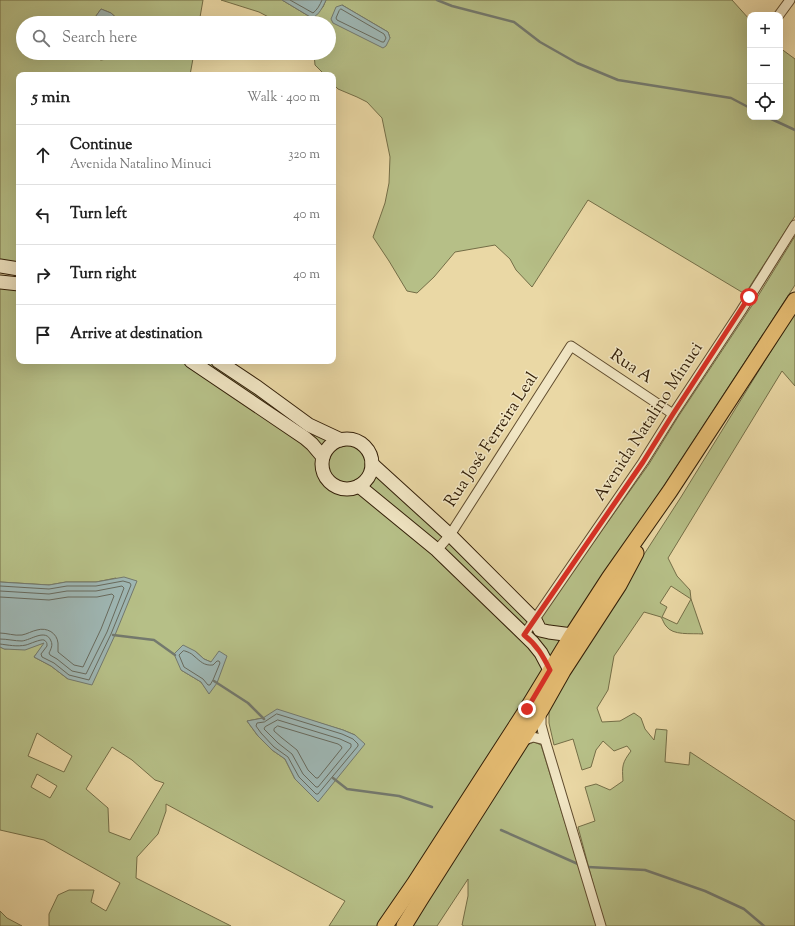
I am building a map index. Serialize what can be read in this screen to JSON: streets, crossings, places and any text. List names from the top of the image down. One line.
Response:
{"streets":{"street":["Rua A","Avenida Natalino Minuci","Rua José Ferreira Leal"]},"crossings":[["Rua A","Avenida Natalino Minuci"],["Rua A","Rua José Ferreira Leal"]],"page":{"map_buttons":["+","−"],"search":"Search here","heading":["5 min","Walk · 400 m"],"list":[["Continue","Avenida Natalino Minuci","320 m"],["Turn left","40 m"],["Turn right","40 m"],"Arrive at destination"]}}
